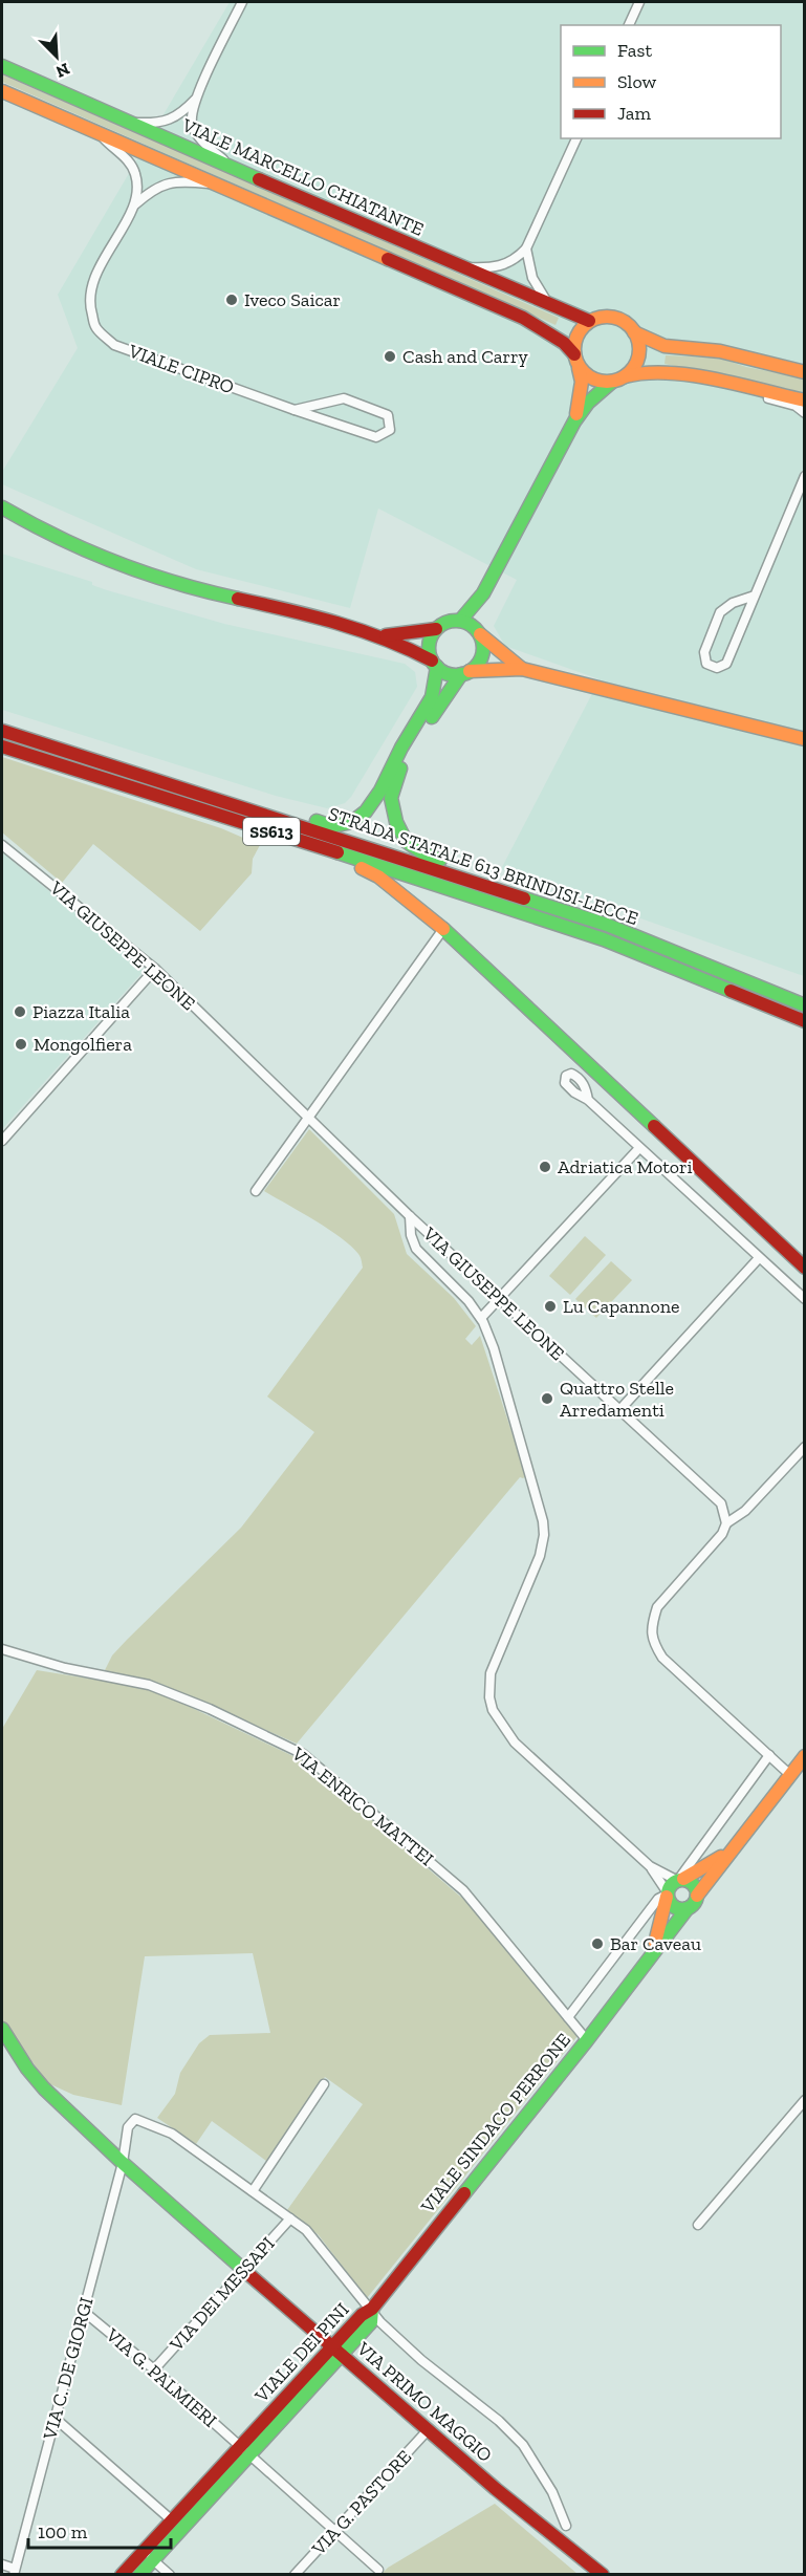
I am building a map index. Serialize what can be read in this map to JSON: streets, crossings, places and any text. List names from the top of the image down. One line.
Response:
{"streets":{"main road":["VIALE MARCELLO CHIATANTE","SS613","STRADA STATALE 613 BRINDISI-LECCE","VIALE SINDACO PERRONE","VIALE DEI PINI","VIA PRIMO MAGGIO"],"street":["VIALE CIPRO","VIA GIUSEPPE LEONE","VIA ENRICO MATTEI","VIA DEI MESSAPI","VIA C. DE GIORGI","VIA G. PALMIERI","VIA G. PASTORE"]},"crossings":[["VIA ENRICO MATTEI","VIALE SINDACO PERRONE"],["VIALE SINDACO PERRONE","VIALE DEI PINI"],["VIA DEI MESSAPI","VIA G. PALMIERI"],["VIA DEI MESSAPI","VIA PRIMO MAGGIO"],["VIALE DEI PINI","VIA G. PALMIERI"],["VIALE DEI PINI","VIA PRIMO MAGGIO"],["VIA C. DE GIORGI","VIA G. PALMIERI"],["VIA C. DE GIORGI","VIA PRIMO MAGGIO"],["VIA G. PALMIERI","VIA G. PASTORE"],["VIA PRIMO MAGGIO","VIA G. PASTORE"]],"places":["Iveco Saicar","Cash and Carry","Piazza Italia","Mongolfiera","Adriatica Motori","Lu Capannone","Quattro Stelle Arredamenti","Bar Caveau"],"legend":["Fast","Slow","Jam"],"scale_bar":"100 m","north":"bottom right"}
